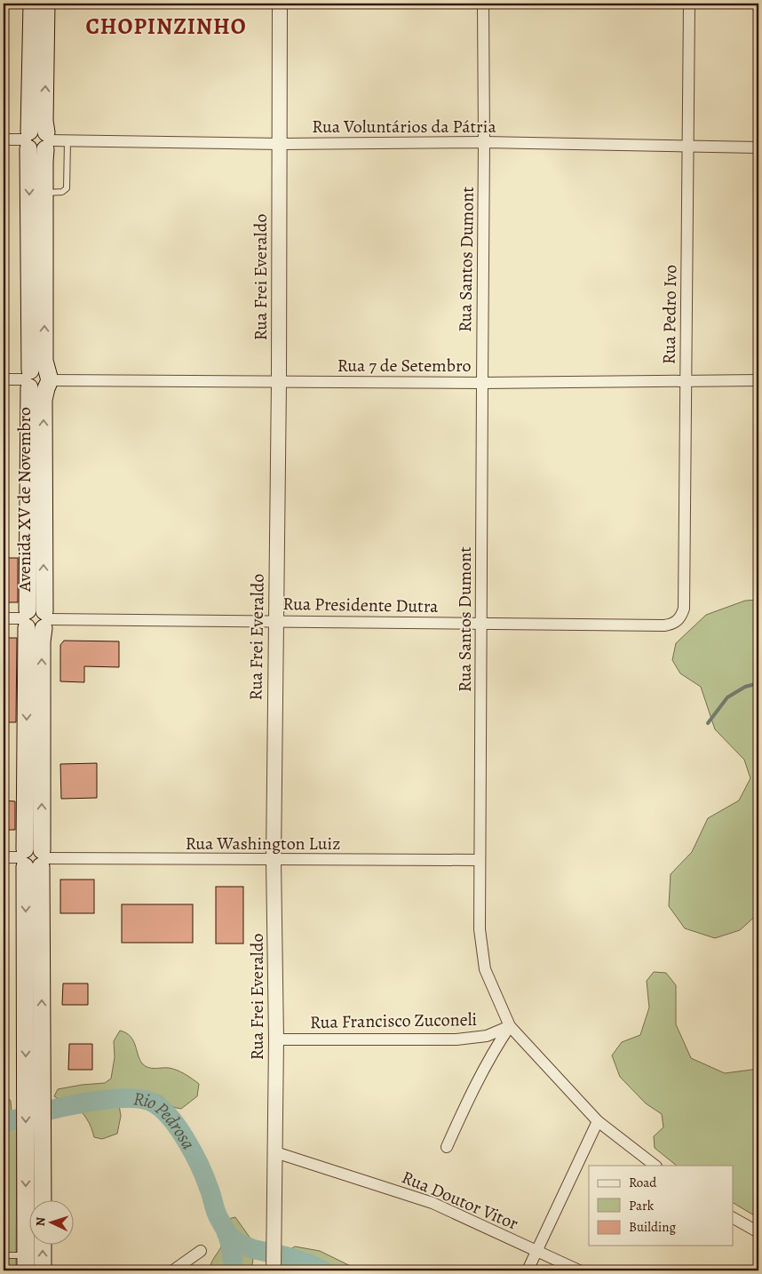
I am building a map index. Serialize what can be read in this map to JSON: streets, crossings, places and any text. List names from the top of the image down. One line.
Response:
{"streets":{"main road":["Avenida XV de Novembro"],"street":["Rua Voluntários da Pátria","Rua Santos Dumont","Rua Frei Everaldo","Rua Pedro Ivo","Rua 7 de Setembro","Rua Presidente Dutra","Rua Washington Luiz","Rua Francisco Zuconeli","Rua Doutor Vitor"]},"crossings":[["Rua Voluntários da Pátria","Rua Santos Dumont"],["Rua Voluntários da Pátria","Rua Frei Everaldo"],["Rua Voluntários da Pátria","Rua Pedro Ivo"],["Rua Voluntários da Pátria","Avenida XV de Novembro"],["Rua Santos Dumont","Rua 7 de Setembro"],["Rua Santos Dumont","Rua Presidente Dutra"],["Rua Santos Dumont","Rua Washington Luiz"],["Rua Santos Dumont","Rua Francisco Zuconeli"],["Rua Frei Everaldo","Rua 7 de Setembro"],["Rua Frei Everaldo","Rua Presidente Dutra"],["Rua Frei Everaldo","Rua Washington Luiz"],["Rua Frei Everaldo","Rua Francisco Zuconeli"],["Rua Frei Everaldo","Rua Doutor Vitor"],["Rua Pedro Ivo","Rua 7 de Setembro"],["Rua Pedro Ivo","Rua Presidente Dutra"],["Rua 7 de Setembro","Avenida XV de Novembro"],["Avenida XV de Novembro","Rua Presidente Dutra"],["Avenida XV de Novembro","Rua Washington Luiz"]],"districts":["CHOPINZINHO"],"water":["Rio Pedrosa"],"legend":["Road","Park","Building"],"north":"left"}
